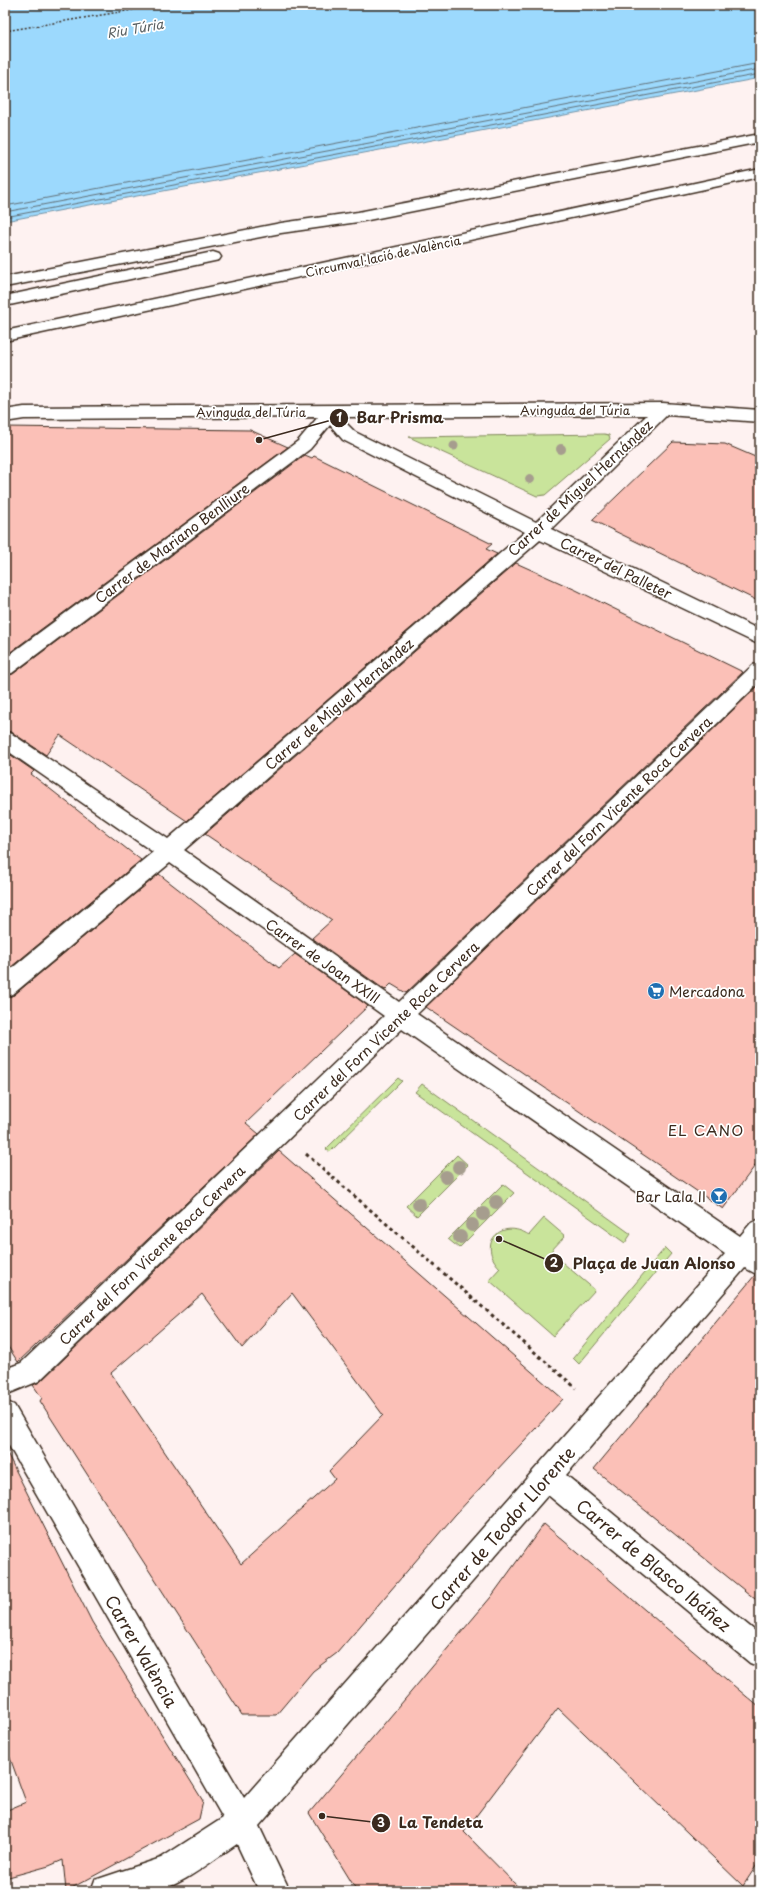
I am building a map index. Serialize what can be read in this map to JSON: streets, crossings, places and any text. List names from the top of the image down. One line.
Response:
{"streets":{"main road":["Circumval·lació de València","Avinguda del Túria","Carrer de Miguel Hernández","Carrer de Mariano Benlliure","Carrer del Palleter","Carrer del Forn Vicente Roca Cervera","Carrer de Joan XXIII","Carrer de Teodor Llorente","Carrer de Blasco Ibáñez","Carrer València"]},"crossings":[["Avinguda del Túria","Carrer de Miguel Hernández"],["Avinguda del Túria","Carrer de Mariano Benlliure"],["Avinguda del Túria","Carrer del Palleter"],["Carrer de Miguel Hernández","Carrer del Palleter"],["Carrer de Miguel Hernández","Carrer de Joan XXIII"],["Carrer de Mariano Benlliure","Carrer del Palleter"],["Carrer del Forn Vicente Roca Cervera","Carrer de Joan XXIII"],["Carrer de Joan XXIII","Carrer de Teodor Llorente"],["Carrer de Teodor Llorente","Carrer de Blasco Ibáñez"],["Carrer de Teodor Llorente","Carrer València"]],"districts":["EL CANO"],"water":["Riu Túria"],"places":{"other":["Bar Prisma","Plaça de Juan Alonso","La Tendeta"],"supermarket":["Mercadona"],"bar":["Bar Lala II"]}}
